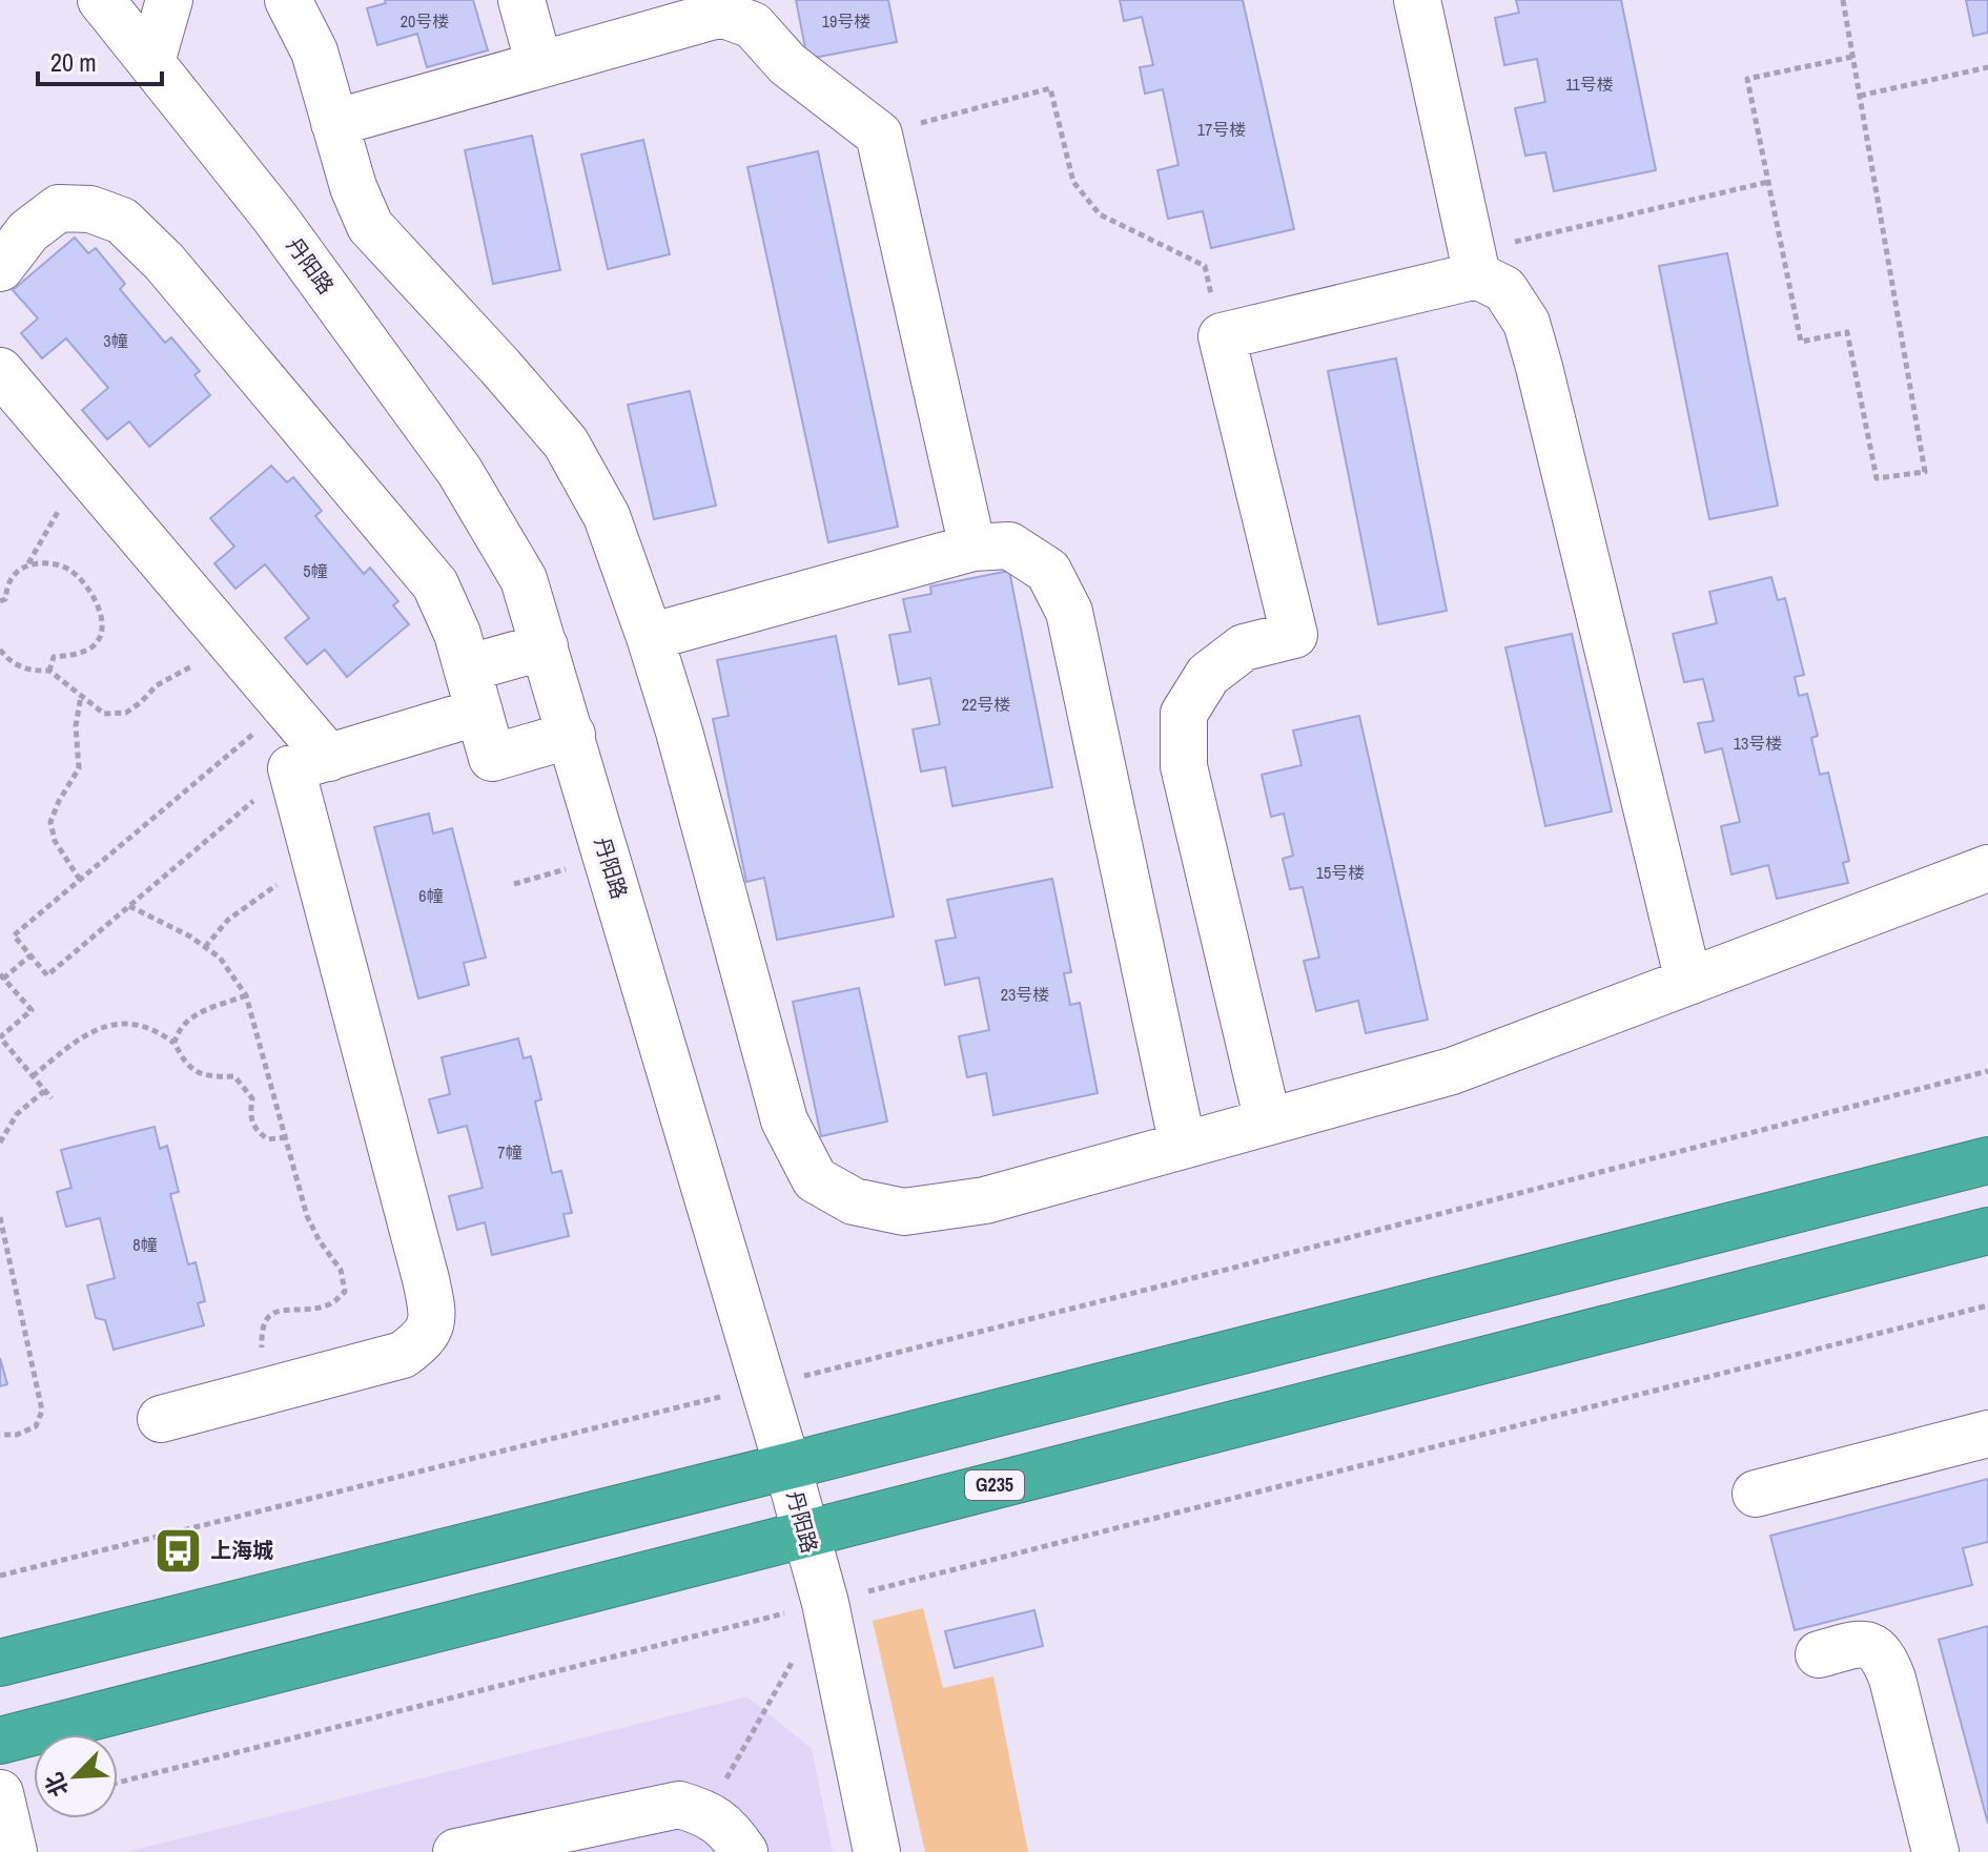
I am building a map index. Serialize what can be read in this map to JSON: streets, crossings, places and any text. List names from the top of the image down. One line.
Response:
{"streets":{"highway":["G235"],"street":["丹阳路"]},"crossings":[["丹阳路","G235"]],"places":{"bus stop":["上海城"]},"house_numbers":["20号楼","19号楼","11号楼","17号楼","3幢","5幢","22号楼","13号楼","15号楼","6幢","23号楼","7幢","8幢"],"scale_bar":"20 m","north":"bottom left"}
